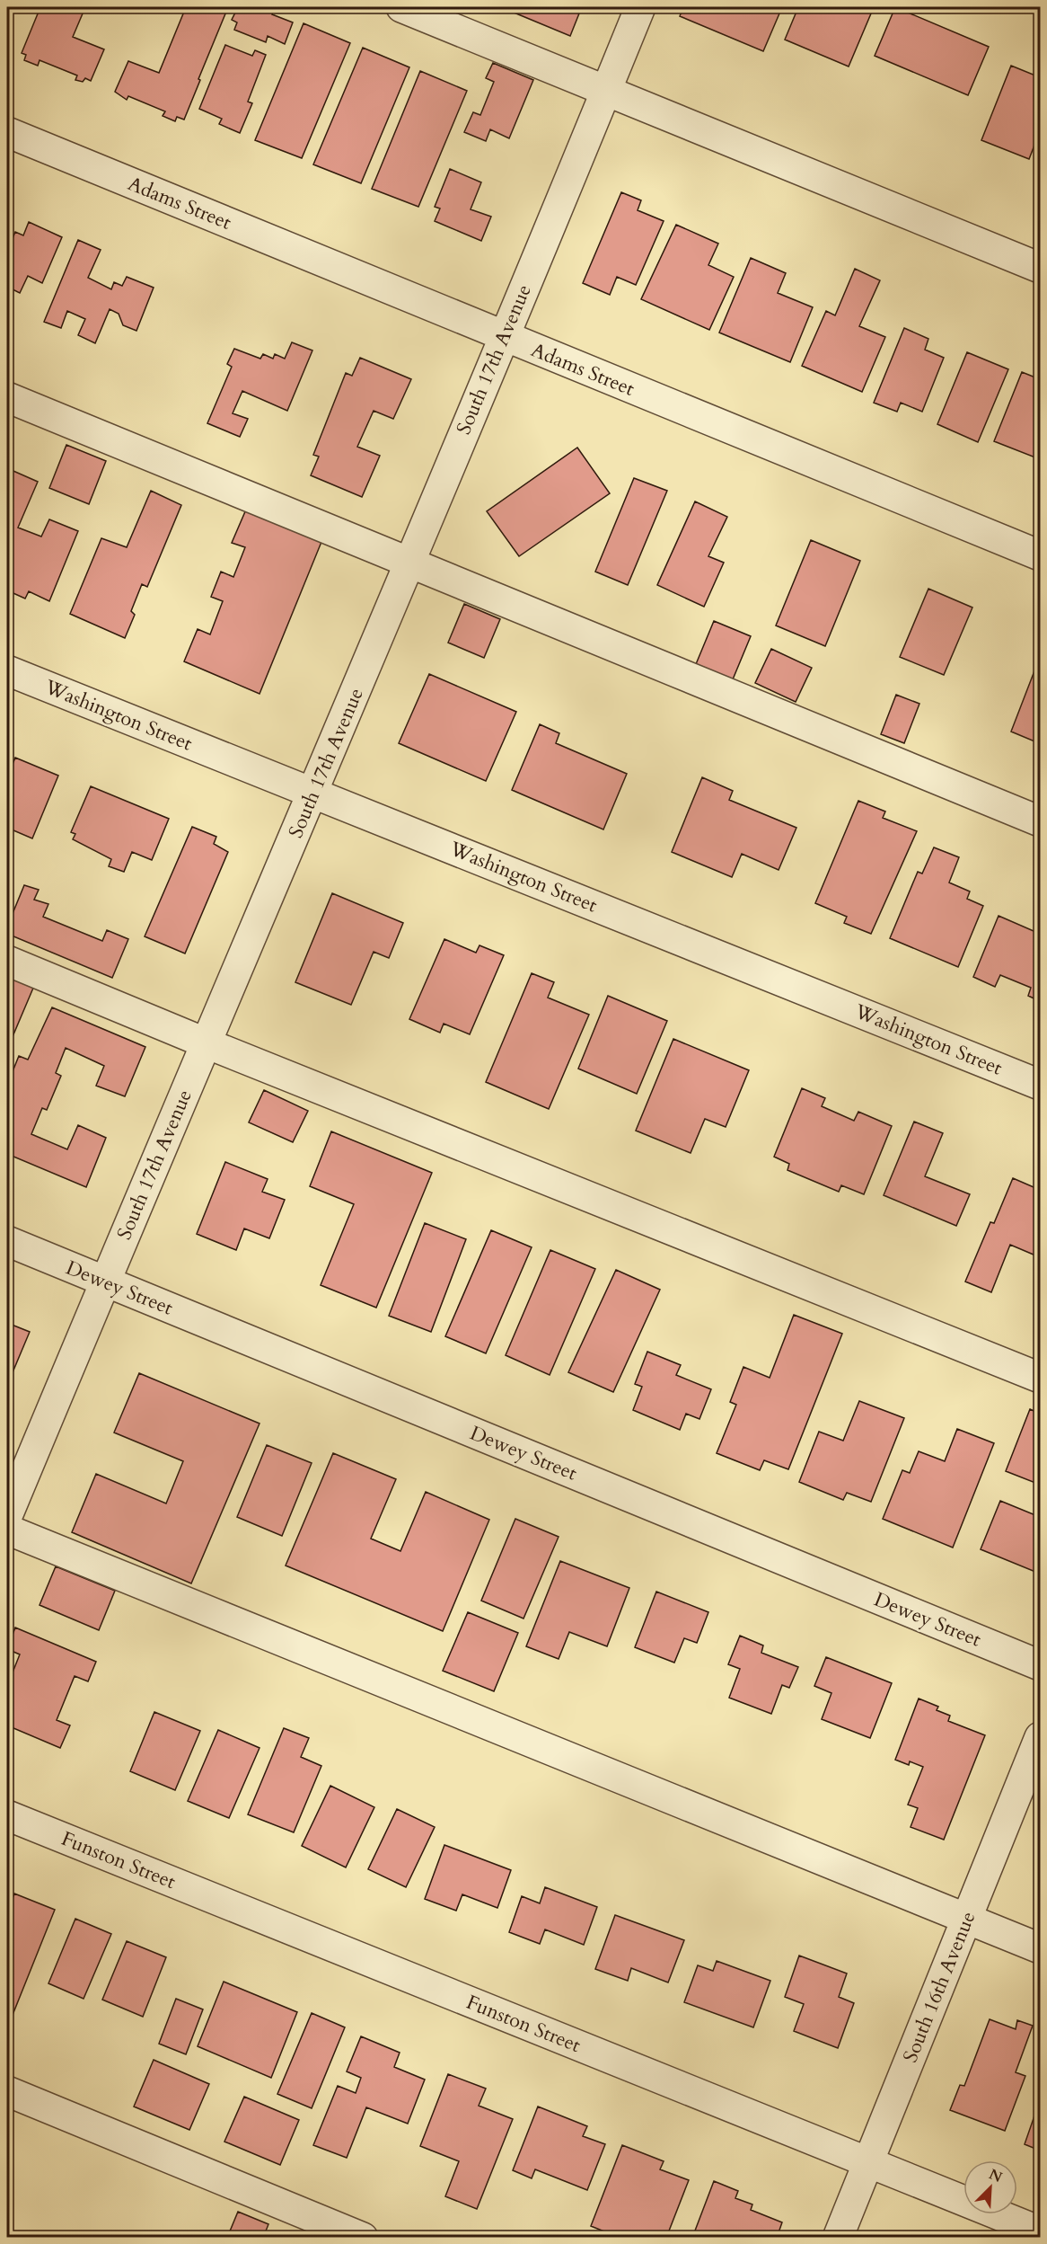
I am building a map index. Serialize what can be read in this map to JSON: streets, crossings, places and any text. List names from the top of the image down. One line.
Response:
{"streets":{"street":["Adams Street","South 17th Avenue","Washington Street","Dewey Street","Funston Street","South 16th Avenue"]},"crossings":[["Adams Street","South 17th Avenue"],["South 17th Avenue","Washington Street"],["South 17th Avenue","Dewey Street"],["Funston Street","South 16th Avenue"]],"north":"top right"}
